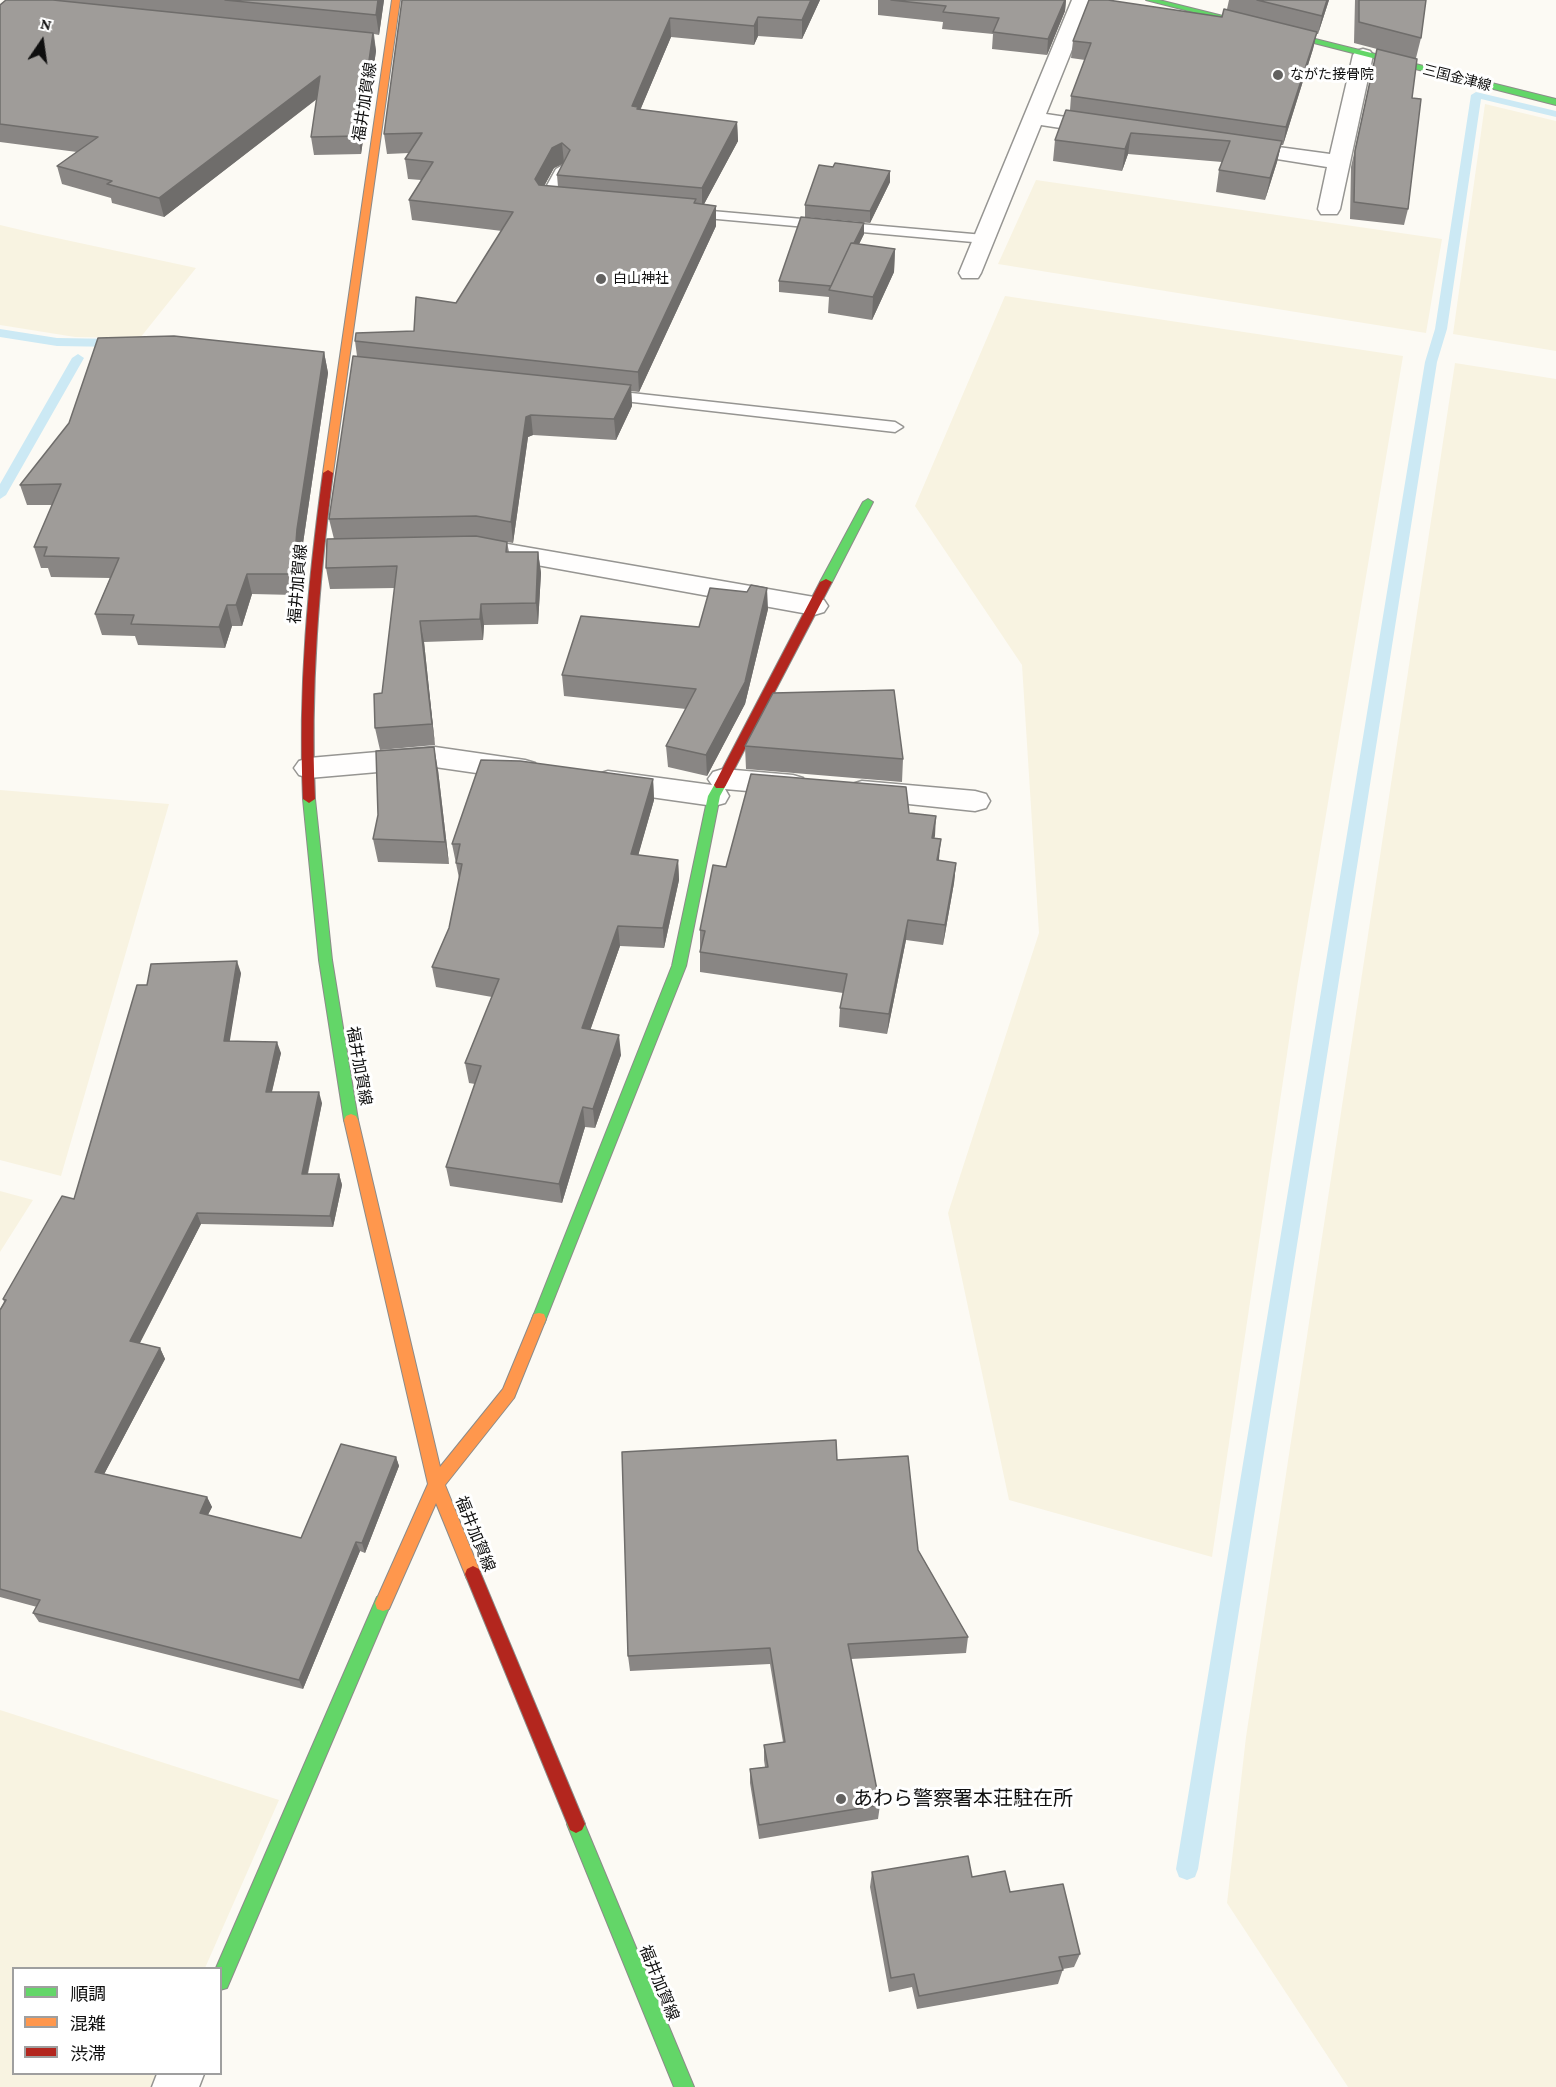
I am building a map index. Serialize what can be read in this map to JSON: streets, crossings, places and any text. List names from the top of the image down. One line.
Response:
{"streets":{"main road":["三国金津線","福井加賀線"]},"places":["ながた接骨院","白山神社","あわら警察署本荘駐在所"],"legend":["順調","混雑","渋滞"],"north":"top"}
